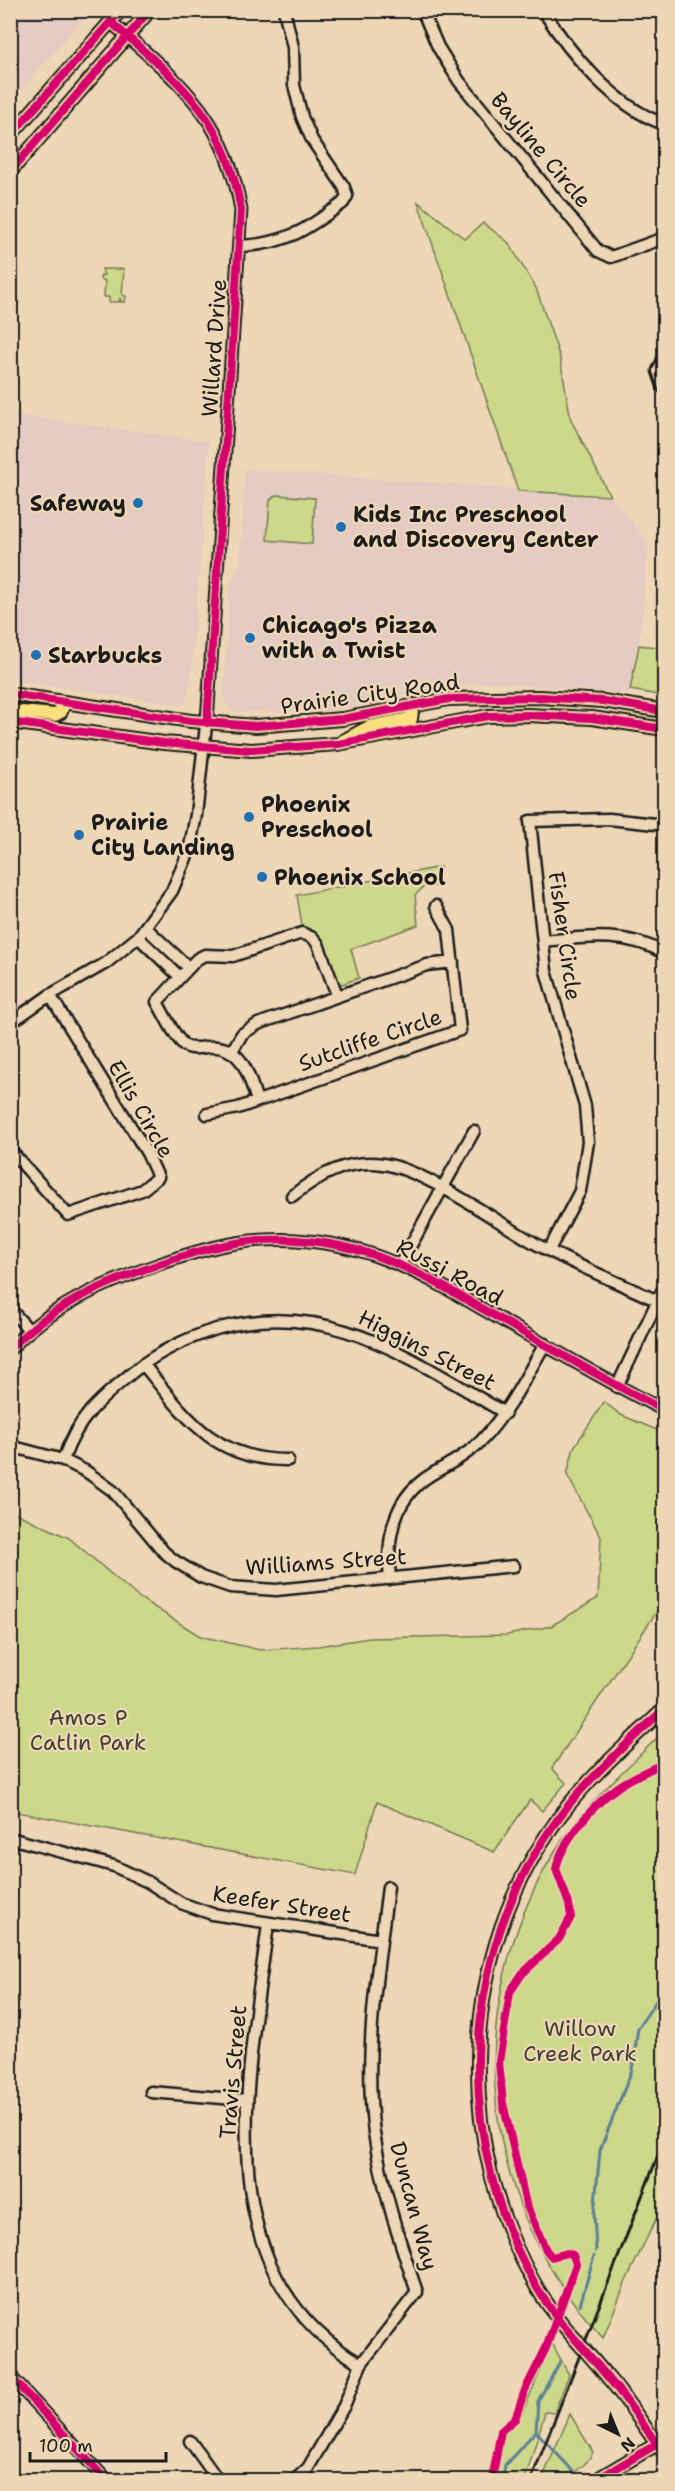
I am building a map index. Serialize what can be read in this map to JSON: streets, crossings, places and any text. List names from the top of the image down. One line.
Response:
{"streets":{"main road":["Prairie City Road"],"street":["Bayline Circle","Willard Drive","Fisher Circle","Sutcliffe Circle","Ellis Circle","Russi Road","Higgins Street","Williams Street","Keefer Street","Travis Street","Duncan Way"]},"crossings":[["Willard Drive","Prairie City Road"],["Willard Drive","Ellis Circle"],["Higgins Street","Williams Street"],["Keefer Street","Travis Street"],["Keefer Street","Duncan Way"],["Travis Street","Duncan Way"]],"parks":["Amos P Catlin Park","Willow Creek Park"],"places":["Safeway","Kids Inc Preschool and Discovery Center","Chicago's Pizza with a Twist","Starbucks","Phoenix Preschool","Prairie City Landing","Phoenix School"],"scale_bar":"100 m","north":"bottom right"}
